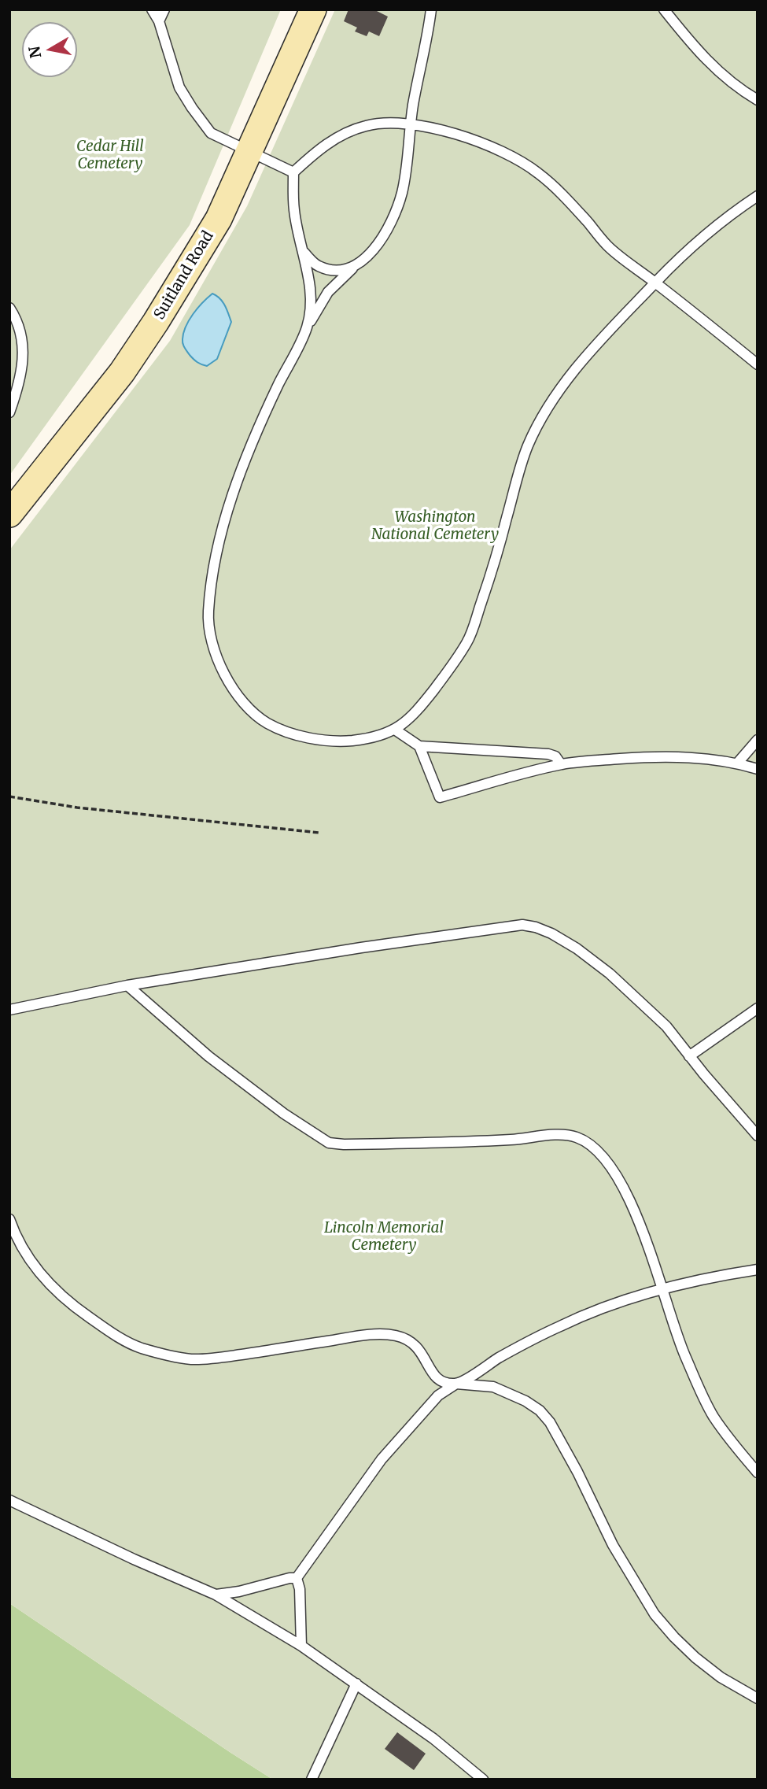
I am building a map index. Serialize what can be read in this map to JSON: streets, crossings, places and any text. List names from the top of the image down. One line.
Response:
{"streets":{"main road":["Suitland Road"]},"parks":["Cedar Hill Cemetery","Washington National Cemetery","Lincoln Memorial Cemetery"],"north":"left"}
